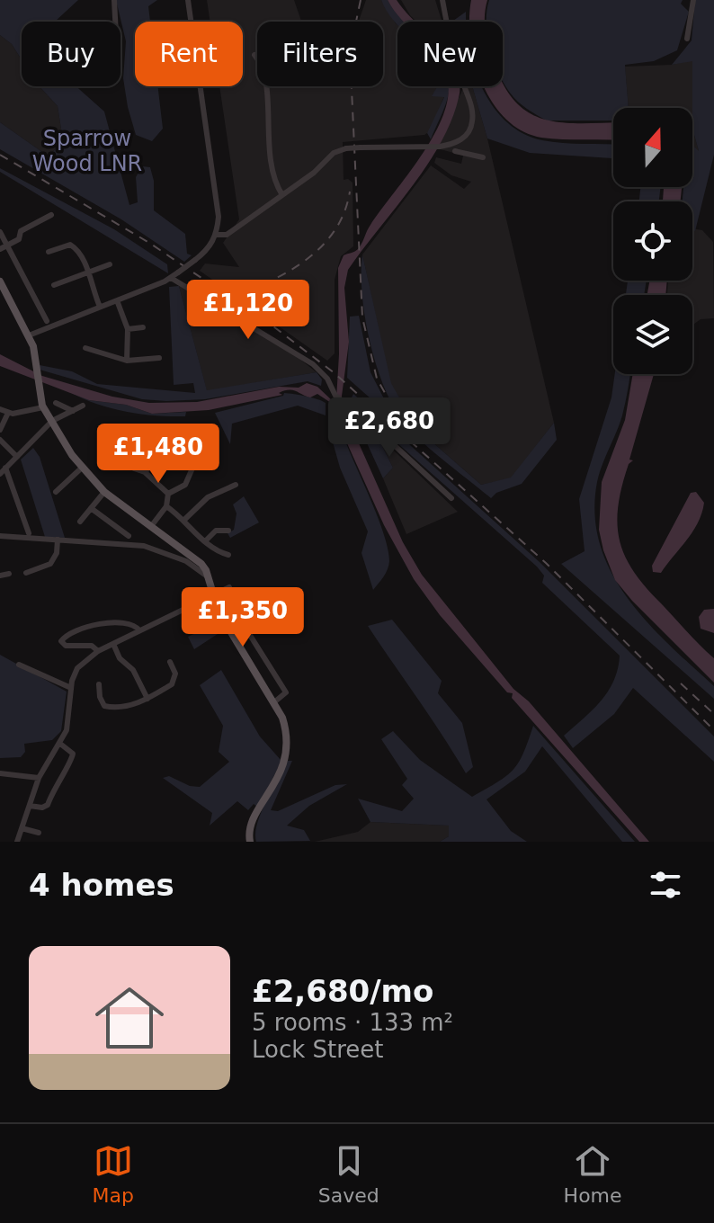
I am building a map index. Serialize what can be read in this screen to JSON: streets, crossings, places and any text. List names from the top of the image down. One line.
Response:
{"parks":["Sparrow Wood LNR"],"north":"top","page":{"chip":["Buy","Rent","Filters","New"],"price":["£1,120","£2,680","£1,480","£1,350"],"heading":"4 homes","list":[{"name":"£2,680/mo","note":"5 rooms · 133 m² · Lock Street"}],"tabs":["Map","Saved","Home"]}}
